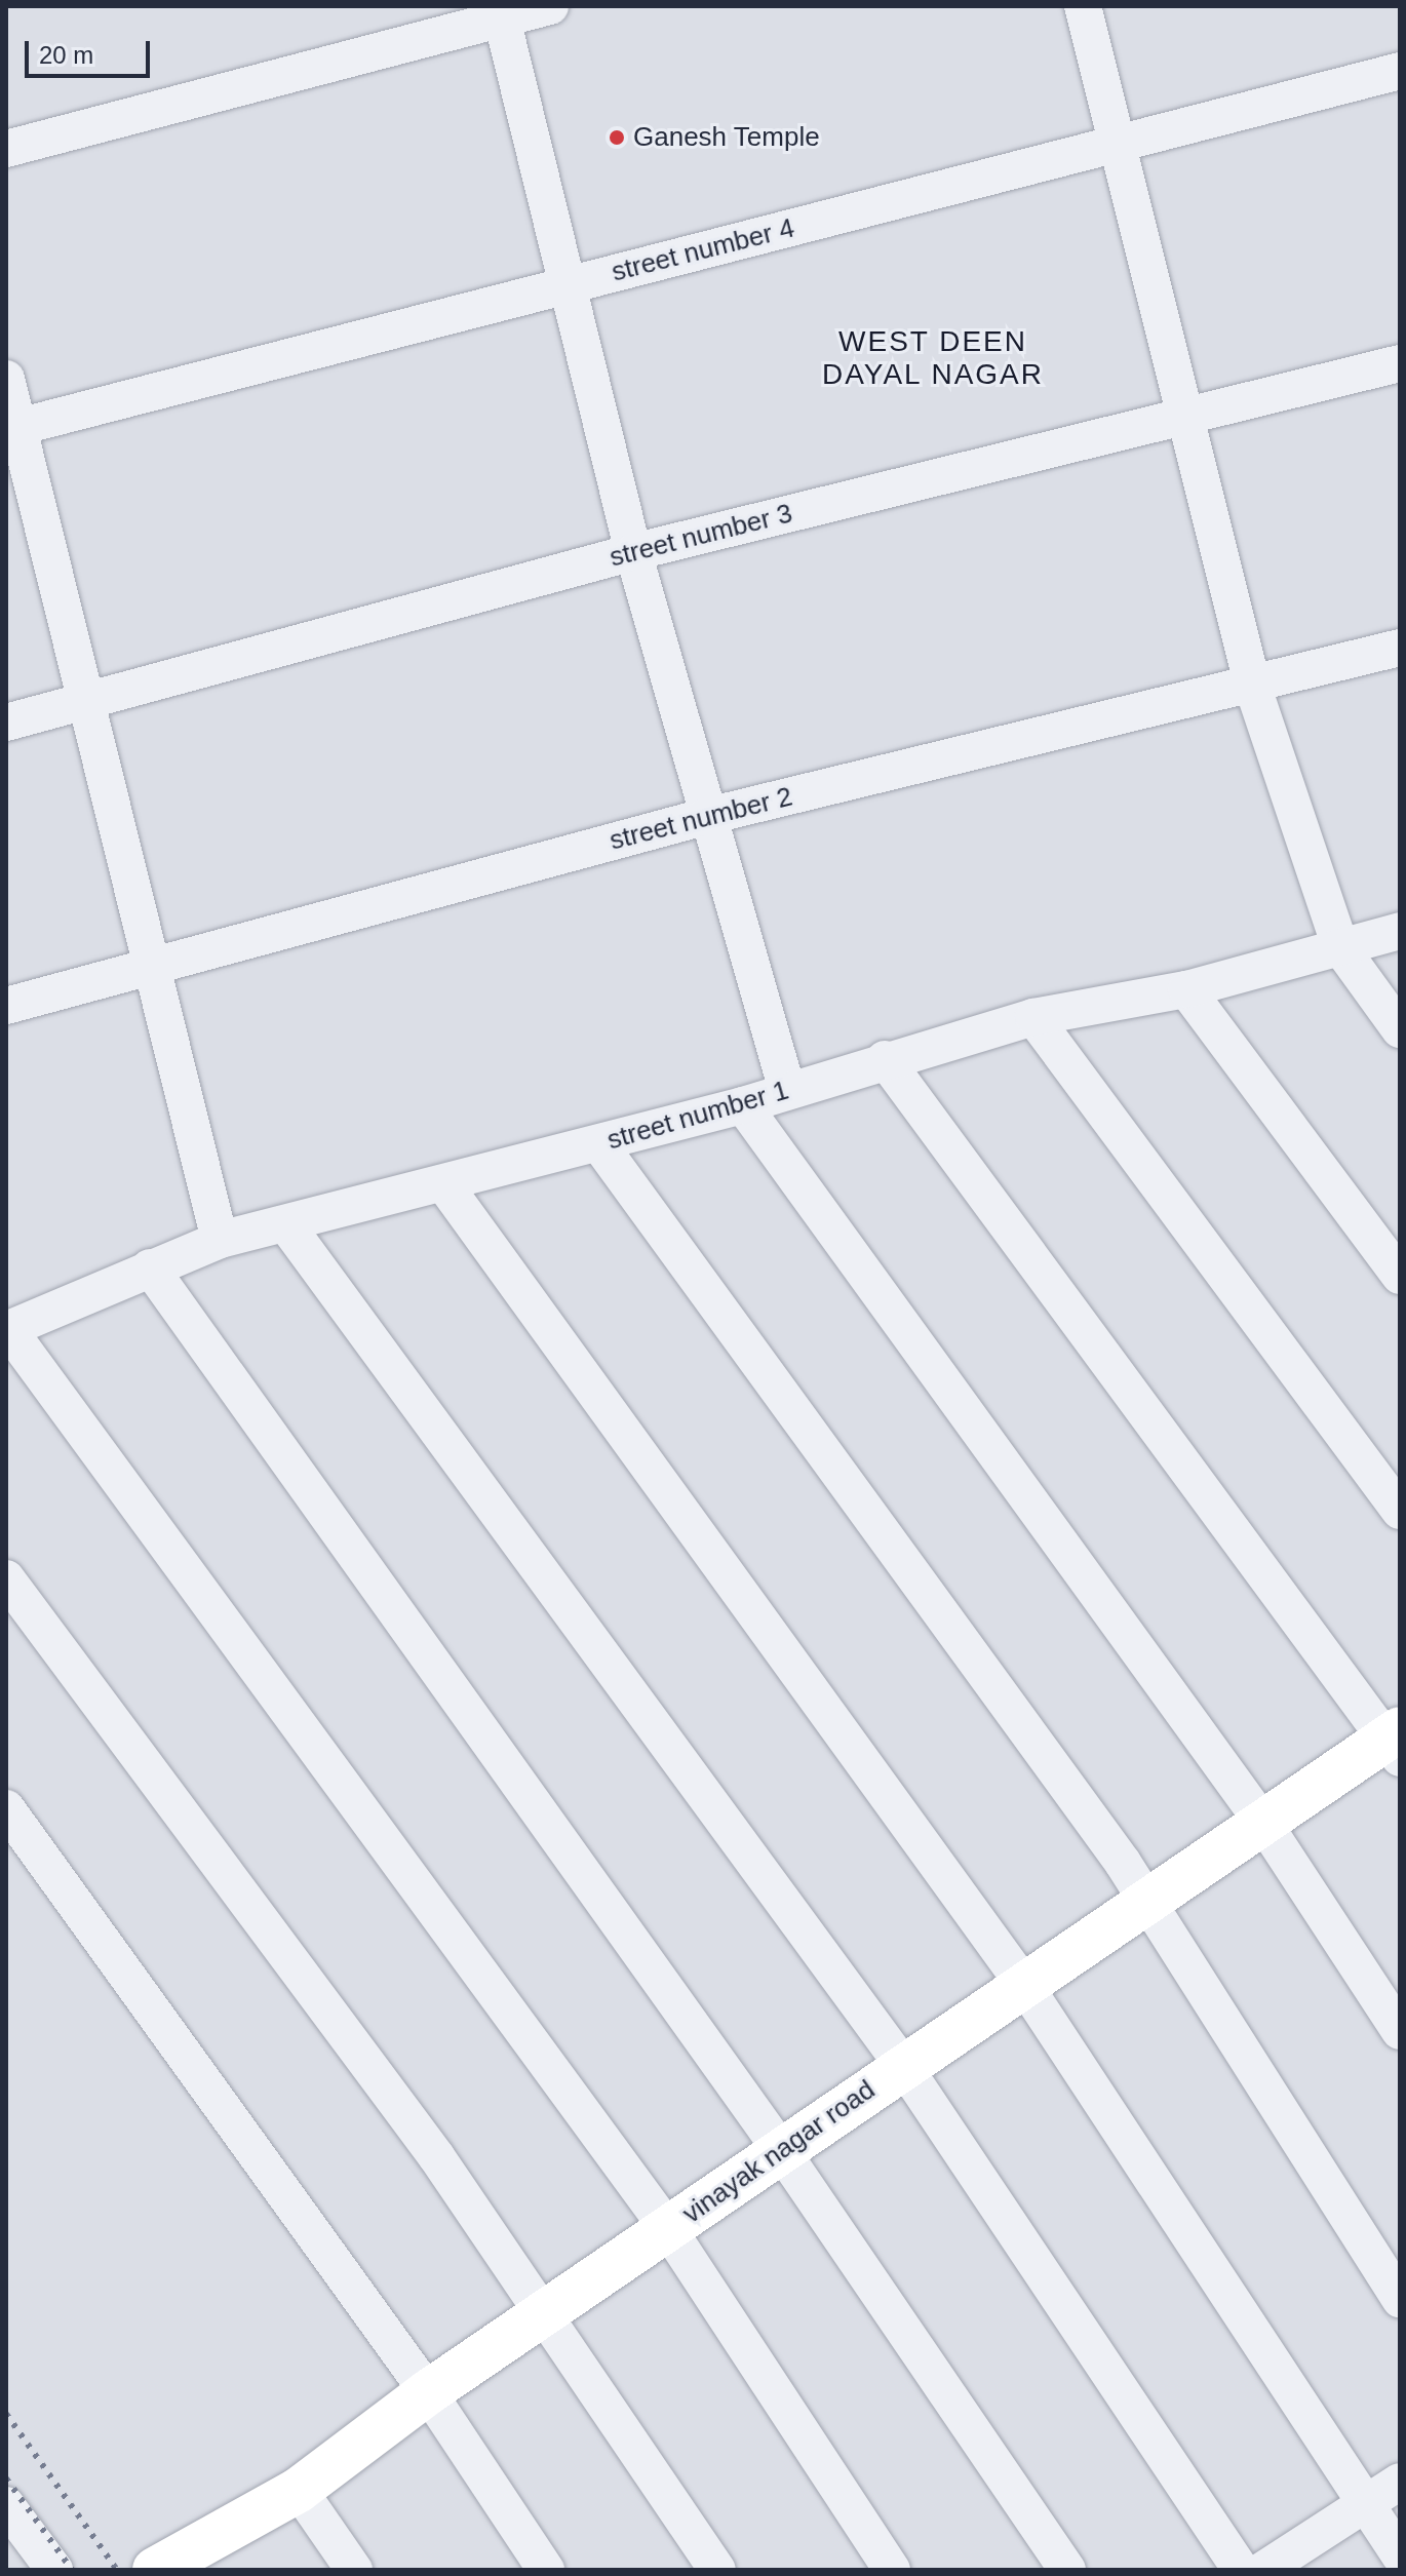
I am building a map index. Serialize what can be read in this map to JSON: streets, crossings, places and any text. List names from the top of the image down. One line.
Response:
{"streets":{"street":["street number 4","street number 3","street number 2","street number 1","vinayak nagar road"]},"districts":["WEST DEEN DAYAL NAGAR"],"places":["Ganesh Temple"],"scale_bar":"20 m"}
